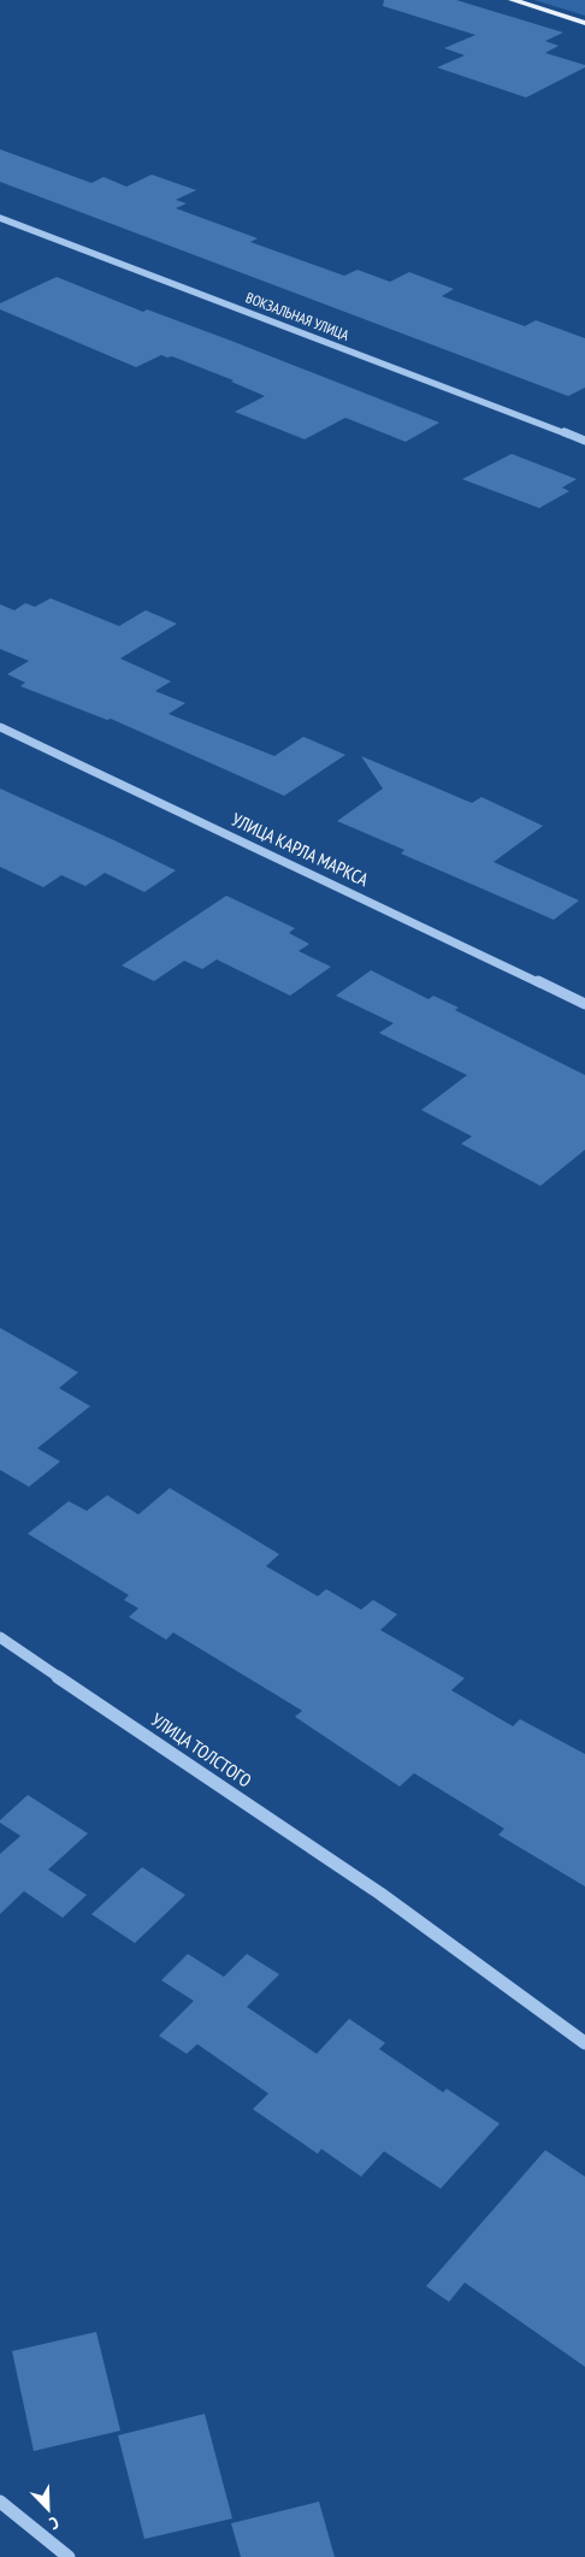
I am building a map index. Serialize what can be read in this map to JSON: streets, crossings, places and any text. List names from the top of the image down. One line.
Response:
{"streets":{"street":["ВОКЗАЛЬНАЯ УЛИЦА","УЛИЦА КАРЛА МАРКСА","УЛИЦА ТОЛСТОГО"]},"north":"bottom right"}
